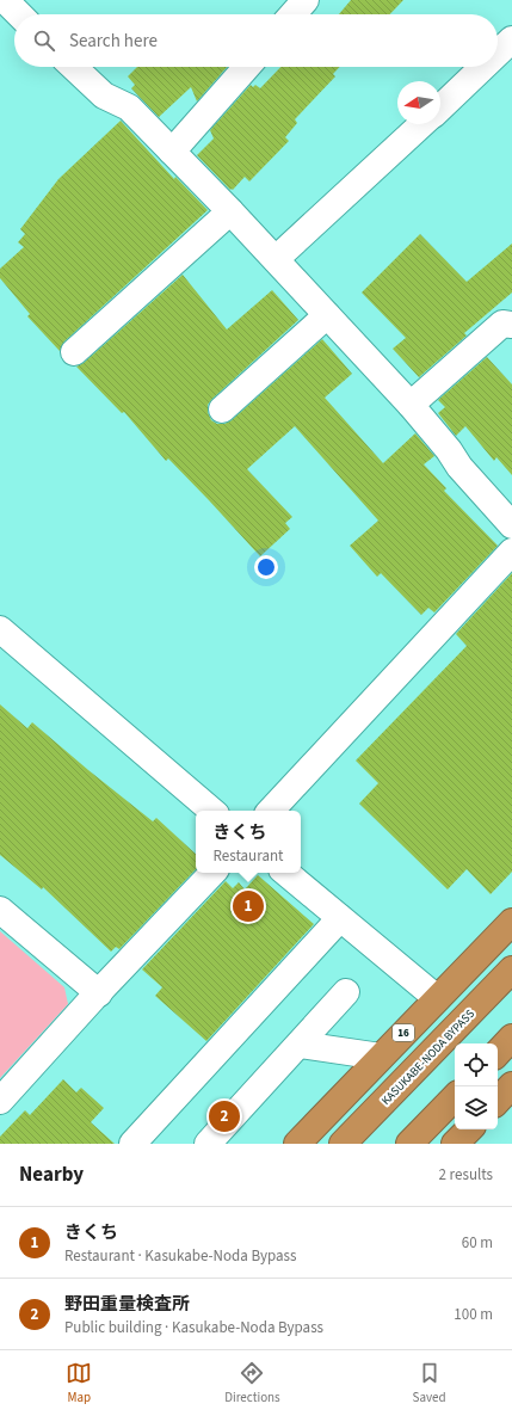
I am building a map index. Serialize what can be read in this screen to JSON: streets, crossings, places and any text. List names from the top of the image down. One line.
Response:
{"streets":{"highway":["16","KASUKABE-NODA BYPASS"]},"north":"left","page":{"search":"Search here","popup":["きくち","Restaurant"],"pins":["1","2"],"heading":["Nearby","2 results"],"list":[{"mark":"1","name":"きくち","note":"Restaurant · Kasukabe-Noda Bypass","value":"60 m"},{"mark":"2","name":"野田重量検査所","note":"Public building · Kasukabe-Noda Bypass","value":"100 m"}],"nav":["Map","Directions","Saved"]}}
